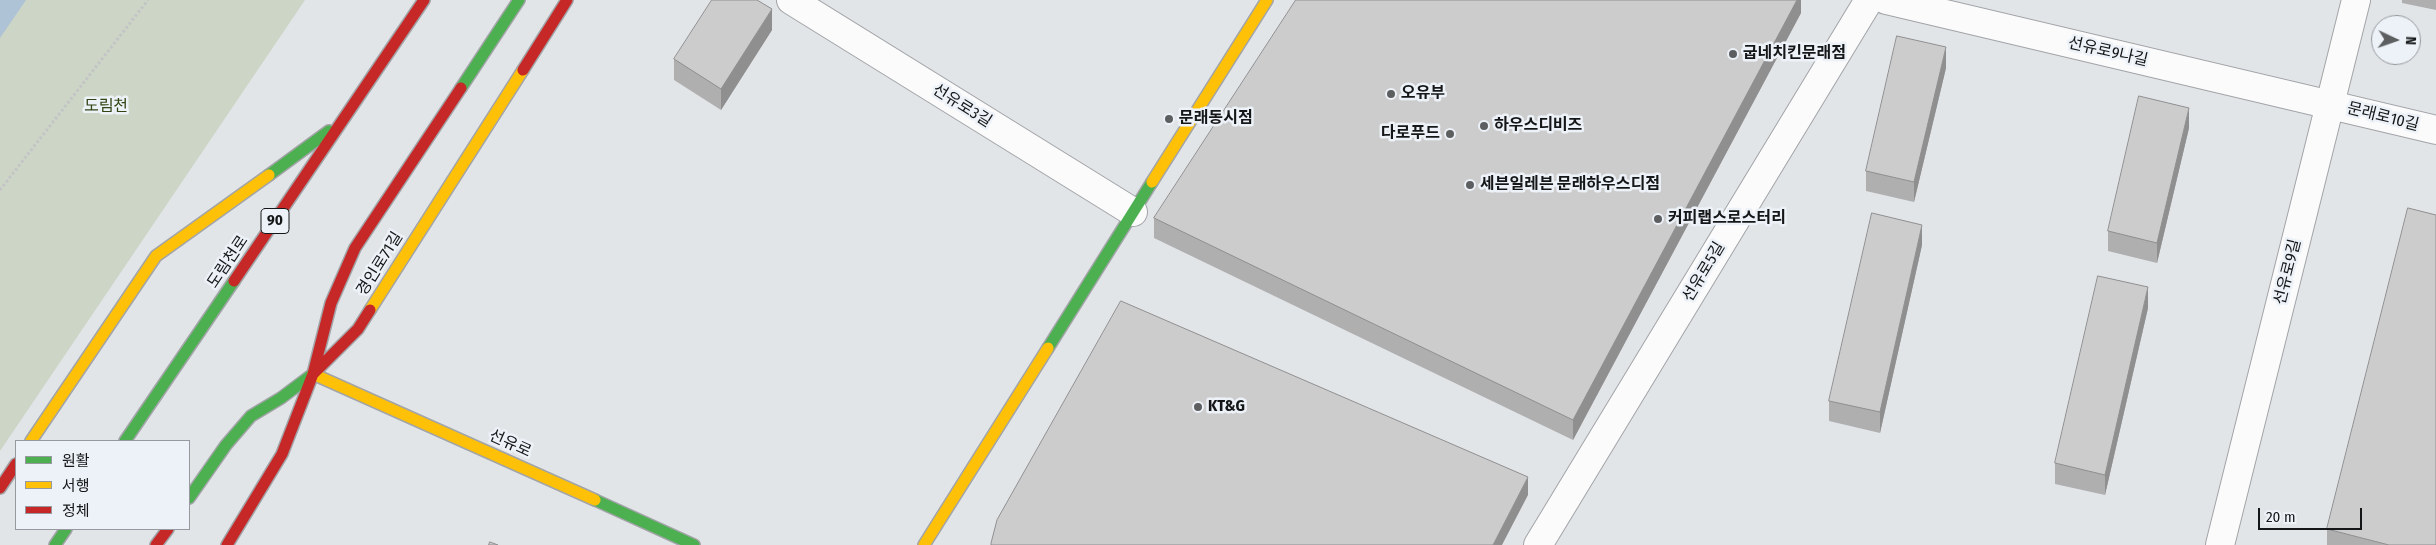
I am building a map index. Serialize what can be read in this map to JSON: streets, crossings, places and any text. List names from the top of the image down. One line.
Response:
{"streets":{"main road":["90","도림천로","경인로71길","선유로"],"street":["선유로9나길","선유로3길","문래로10길","선유로5길","선유로9길"]},"crossings":[["선유로9나길","문래로10길"],["선유로9나길","선유로9길"],["문래로10길","선유로9길"],["경인로71길","선유로"]],"parks":["도림천"],"places":["굽네치킨문래점","오유부","문래동시점","하우스디비즈","다로푸드","세븐일레븐 문래하우스디점","커피랩스로스터리","KT&G"],"legend":["원활","서행","정체"],"scale_bar":"20 m","north":"right"}
